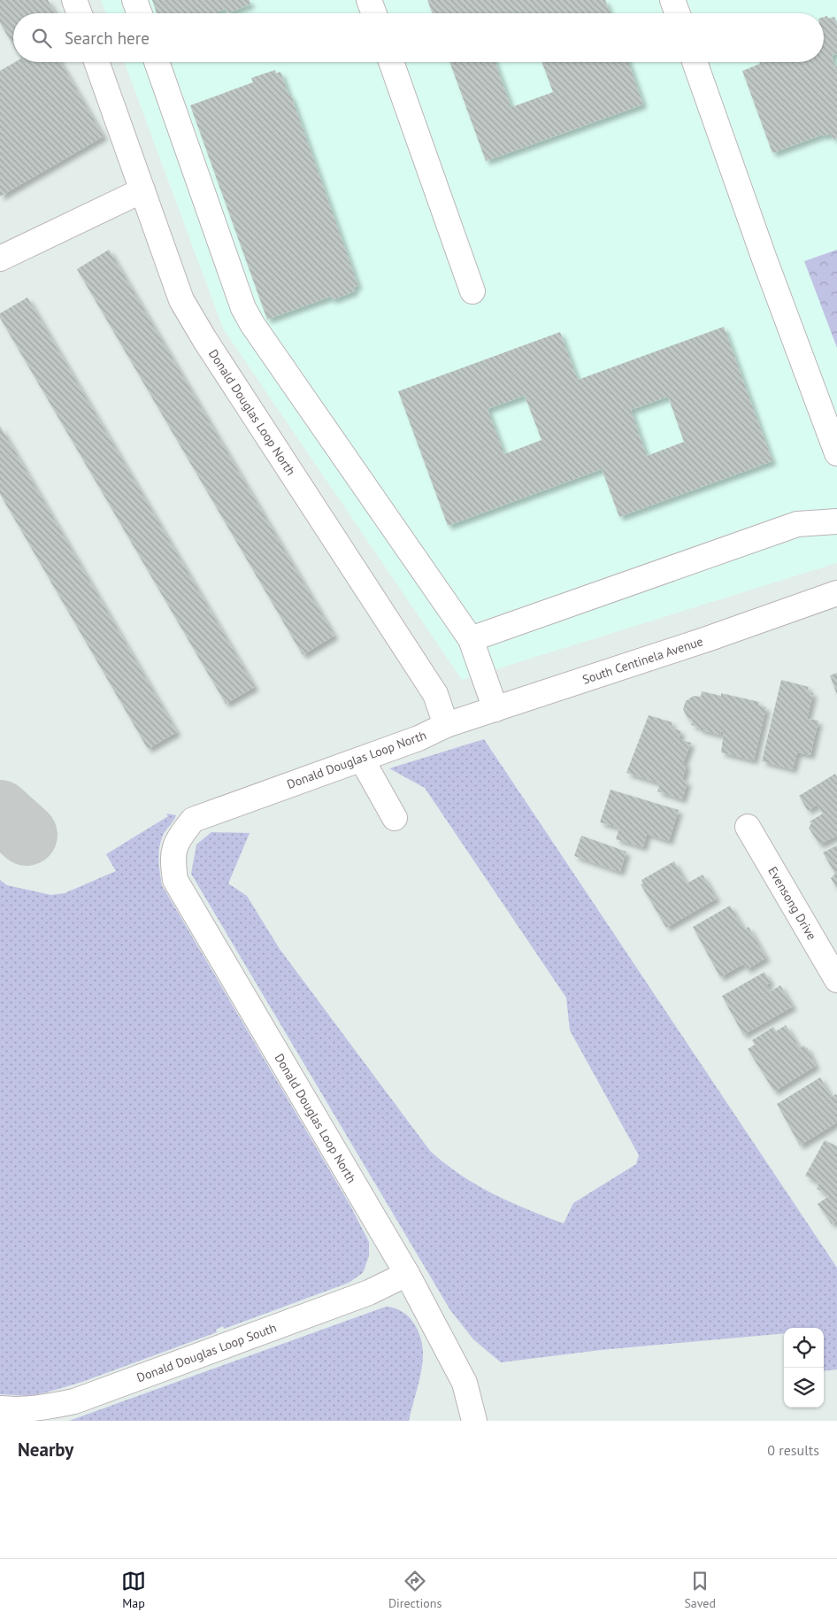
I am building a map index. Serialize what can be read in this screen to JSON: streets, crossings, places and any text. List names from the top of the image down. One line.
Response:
{"streets":{"street":["Donald Douglas Loop North","South Centinela Avenue","Evensong Drive","Donald Douglas Loop South"]},"crossings":[["Donald Douglas Loop North","South Centinela Avenue"],["Donald Douglas Loop North","Donald Douglas Loop South"]],"page":{"search":"Search here","heading":["Nearby","0 results"],"nav":["Map","Directions","Saved"]}}
